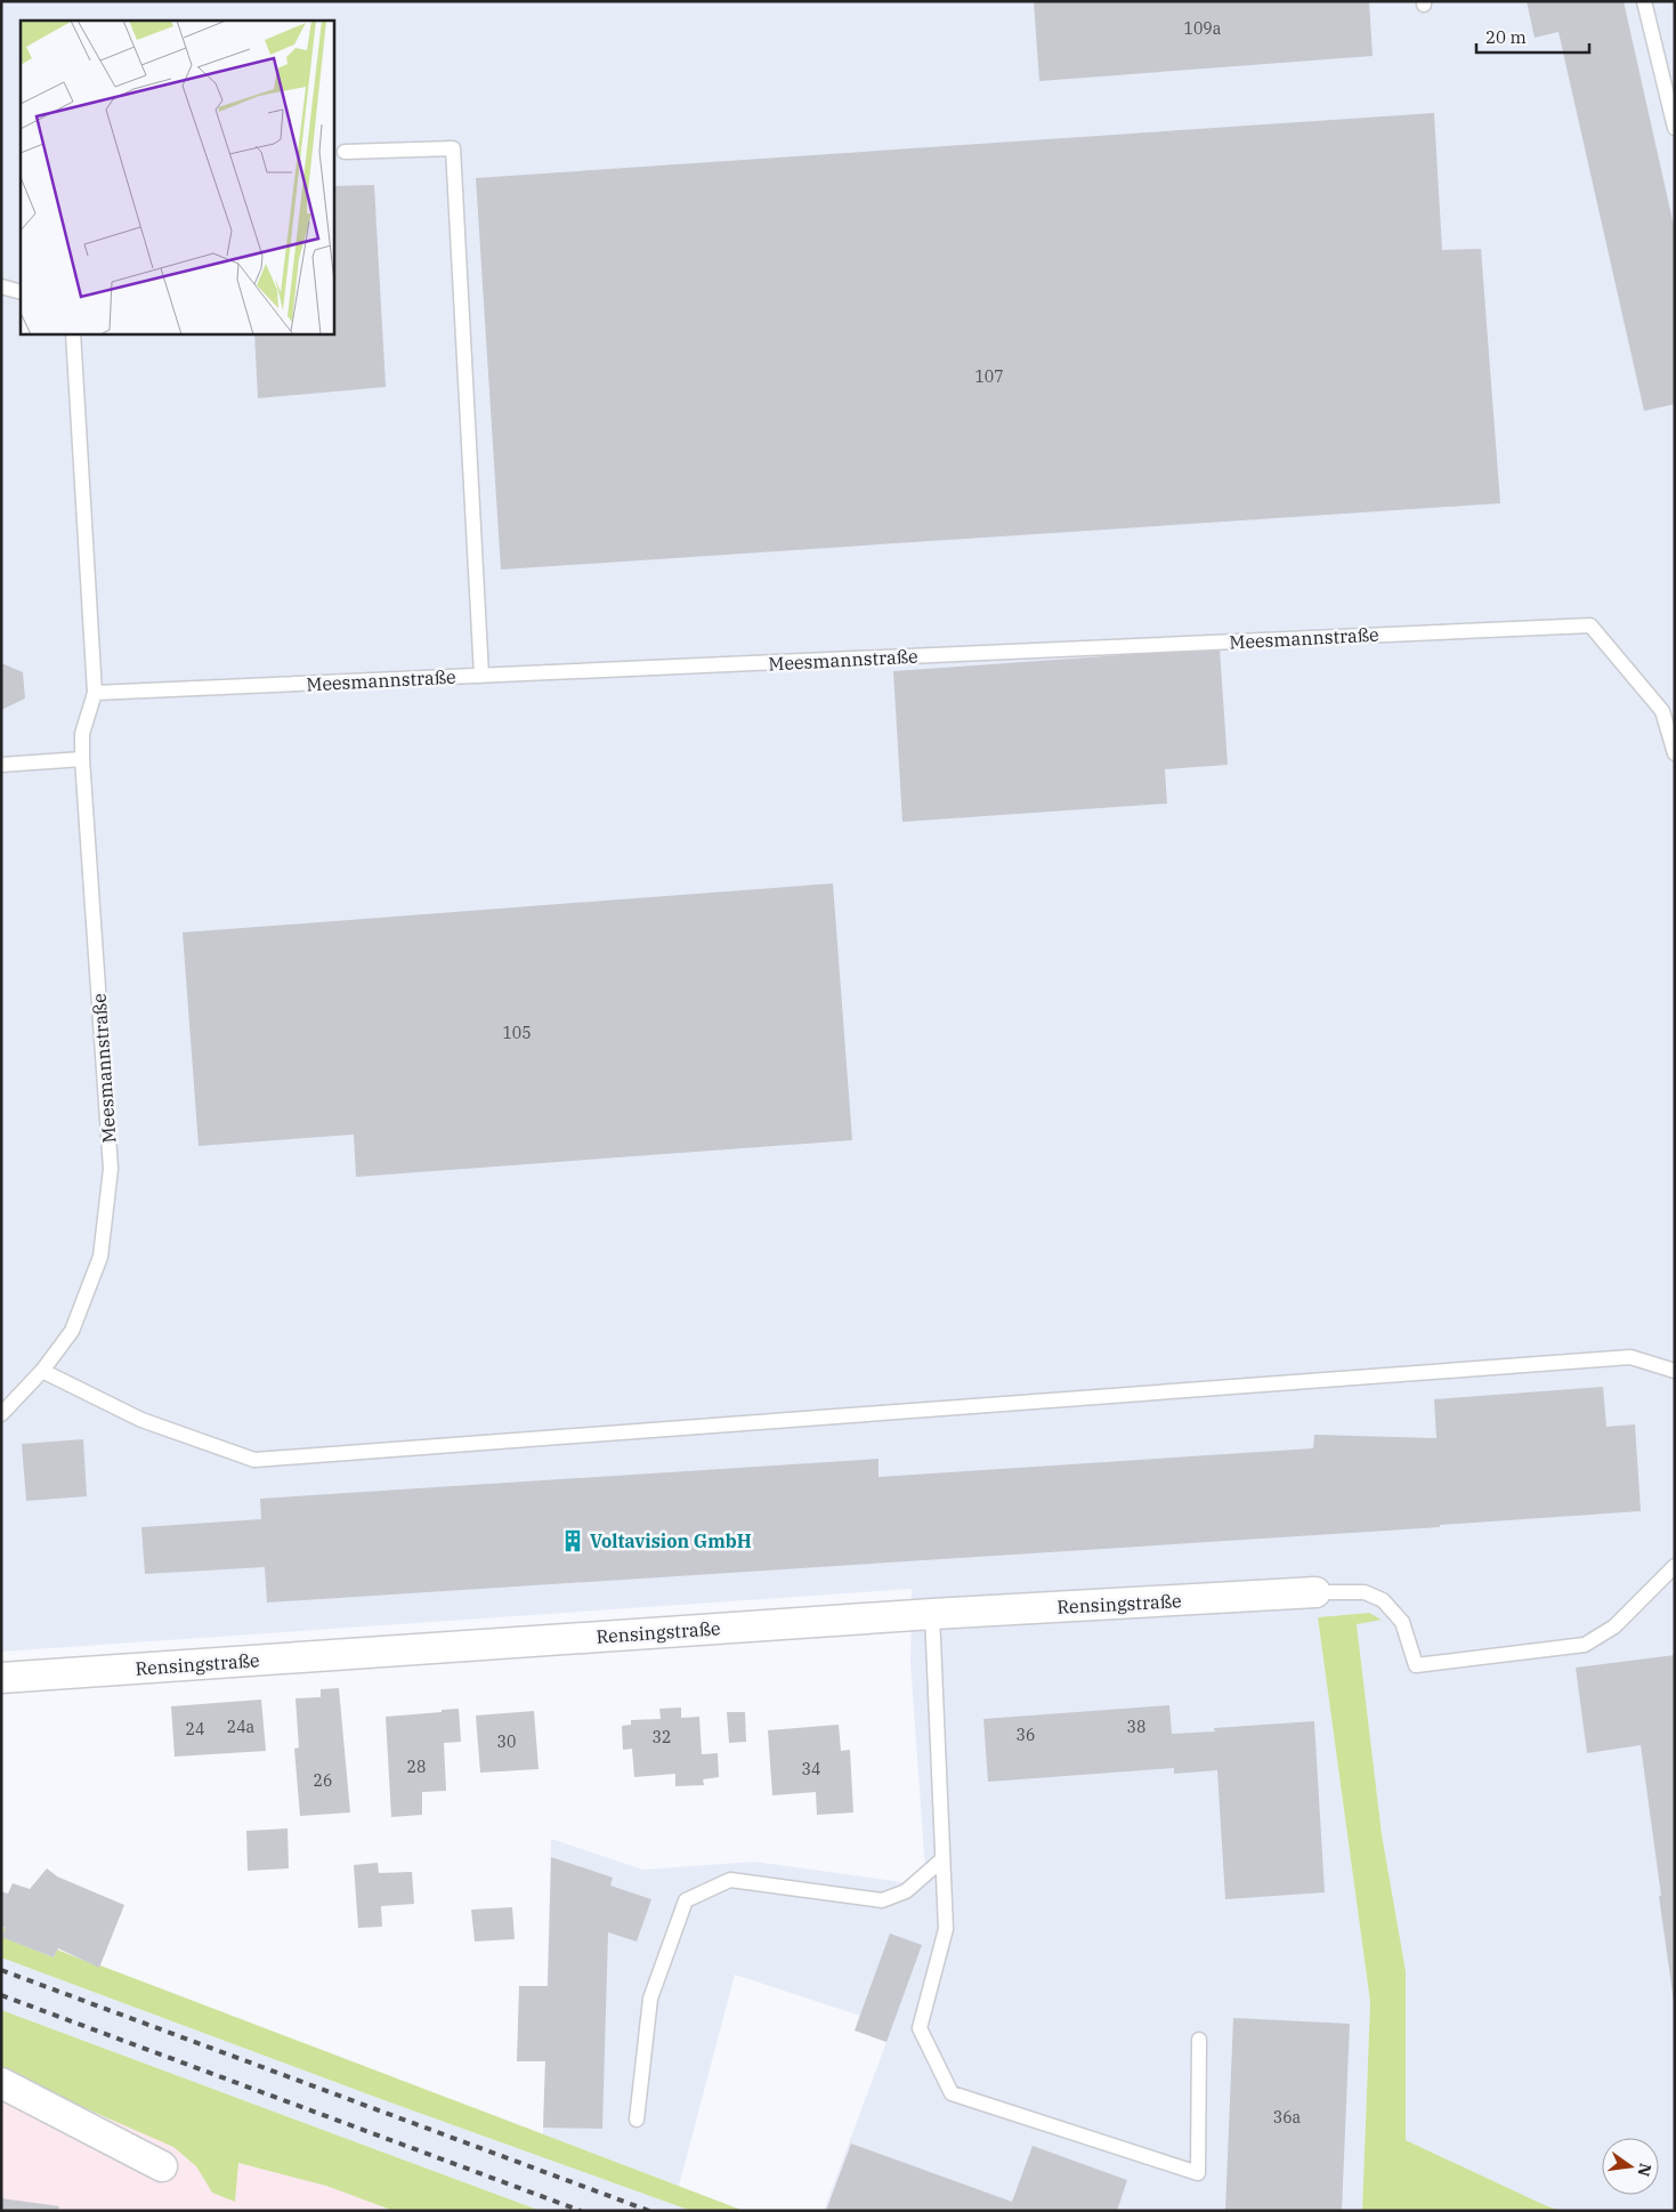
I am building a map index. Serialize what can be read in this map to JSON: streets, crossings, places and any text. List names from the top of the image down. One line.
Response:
{"streets":{"street":["Rensingstraße"],"lane":["Meesmannstraße"]},"places":{"building":["Voltavision GmbH"]},"house_numbers":["109a","107","105","24a","38","24","36","32","30","28","34","26","36a"],"scale_bar":"20 m","north":"right"}
